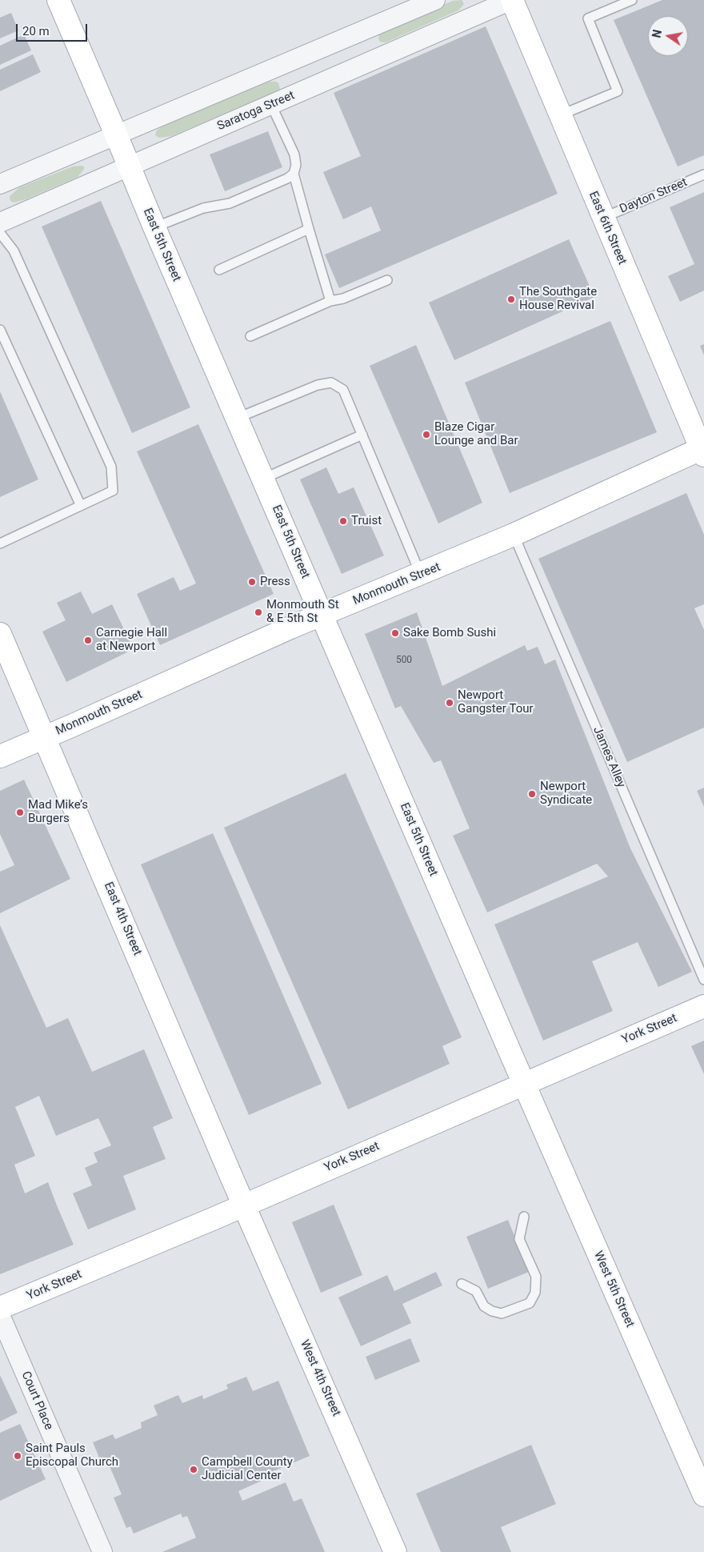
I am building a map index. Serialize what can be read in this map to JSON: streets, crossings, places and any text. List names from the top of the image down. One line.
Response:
{"streets":{"street":["Saratoga Street","East 6th Street","East 5th Street","Monmouth Street","East 4th Street","York Street","West 5th Street","West 4th Street","Court Place"],"lane":["Dayton Street","James Alley"]},"crossings":[["Saratoga Street","East 6th Street"],["Saratoga Street","East 5th Street"],["Dayton Street","East 6th Street"],["East 6th Street","Monmouth Street"],["East 5th Street","Monmouth Street"],["East 5th Street","York Street"],["East 5th Street","West 5th Street"],["Monmouth Street","James Alley"],["Monmouth Street","East 4th Street"],["East 4th Street","York Street"],["East 4th Street","West 4th Street"],["York Street","West 5th Street"],["York Street","West 4th Street"]],"places":["The Southgate House Revival","Blaze Cigar Lounge and Bar","Truist","Press","Monmouth St & E 5th St","Sake Bomb Sushi","Carnegie Hall at Newport","Newport Gangster Tour","Newport Syndicate","Mad Mike’s Burgers","Saint Pauls Episcopal Church","Campbell County Judicial Center"],"house_numbers":["500"],"scale_bar":"20 m","north":"left"}
